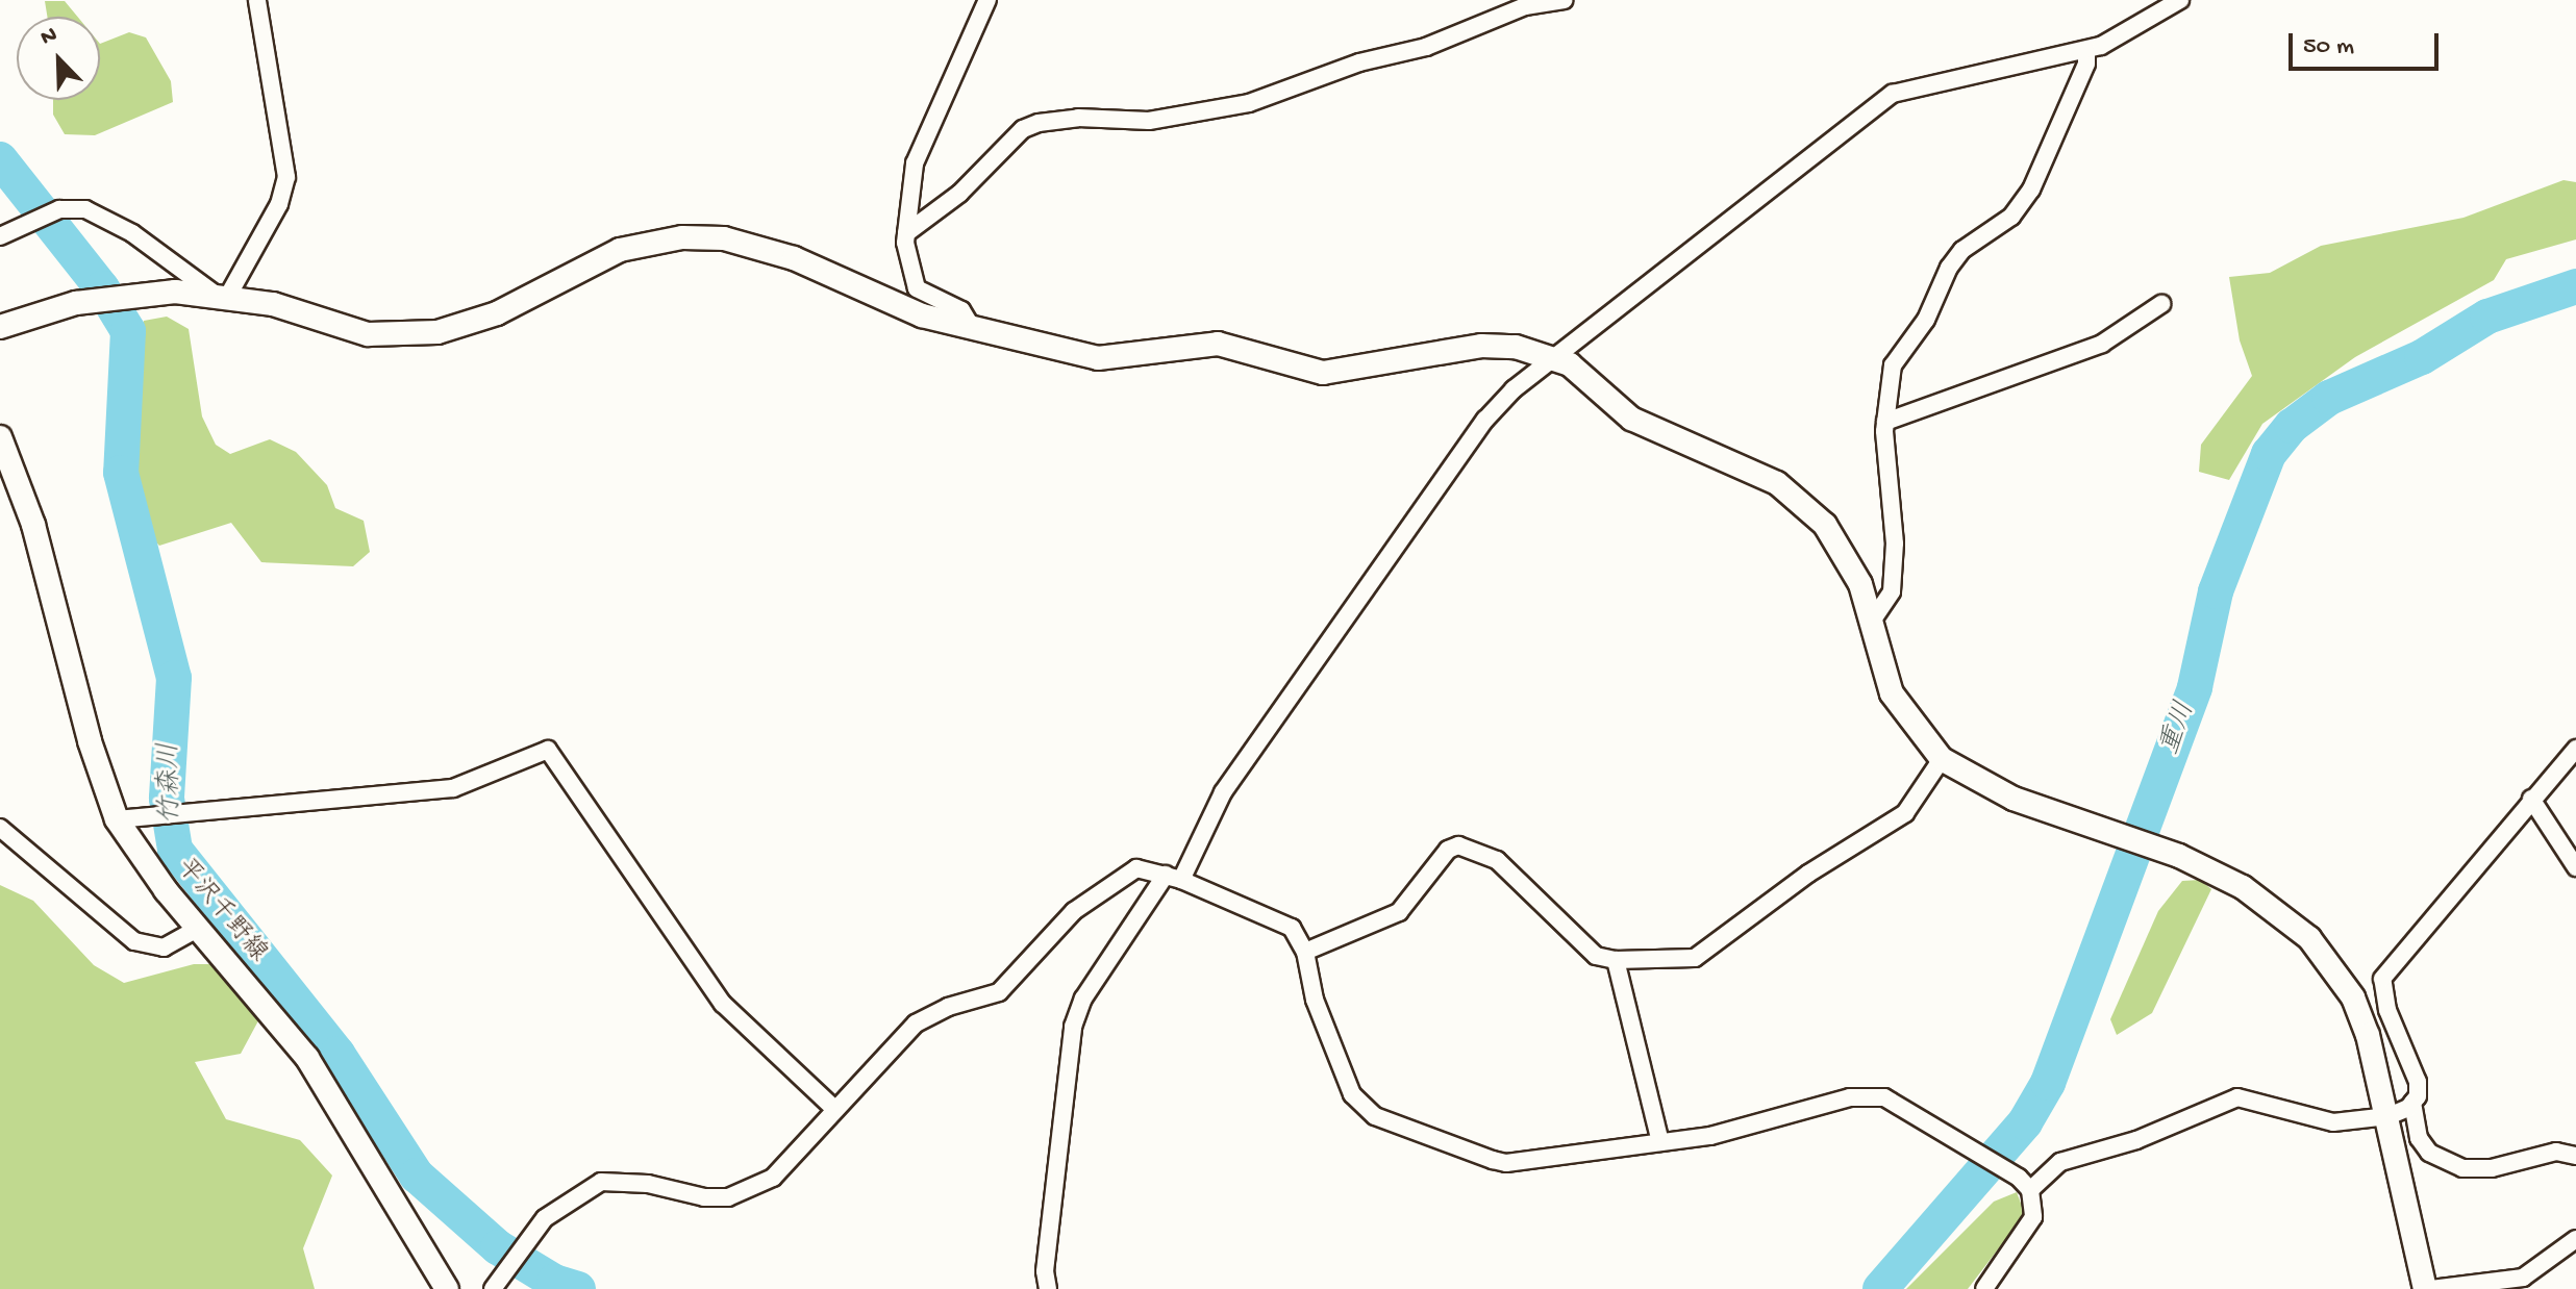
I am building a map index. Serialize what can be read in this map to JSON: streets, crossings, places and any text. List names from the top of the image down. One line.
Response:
{"streets":{"street":["平沢千野線"]},"water":["重川","竹森川"],"scale_bar":"50 m","north":"top left"}
